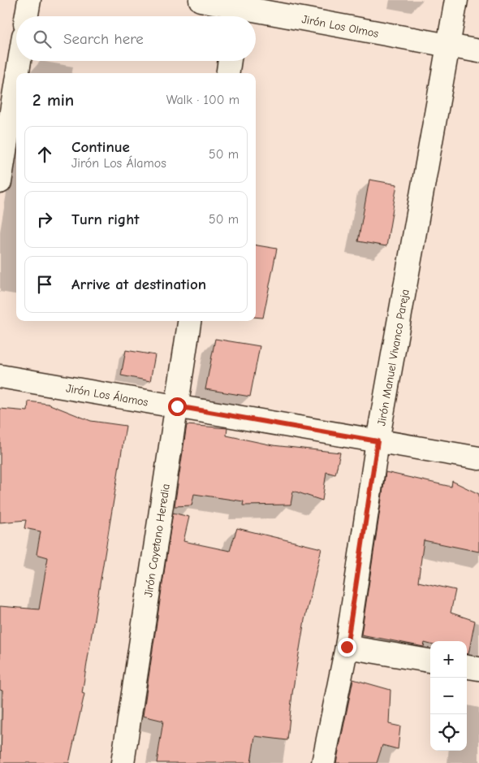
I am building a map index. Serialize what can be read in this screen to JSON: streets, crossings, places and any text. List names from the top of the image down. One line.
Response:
{"streets":{"street":["Jirón Los Olmos","Jirón Manuel Vivanco Pareja","Jirón Los Álamos","Jirón Cayetano Heredia"]},"crossings":[["Jirón Los Olmos","Jirón Manuel Vivanco Pareja"],["Jirón Manuel Vivanco Pareja","Jirón Los Álamos"],["Jirón Los Álamos","Jirón Cayetano Heredia"]],"page":{"search":"Search here","heading":["2 min","Walk · 100 m"],"list":[["Continue","Jirón Los Álamos","50 m"],["Turn right","50 m"],"Arrive at destination"],"map_buttons":["+","−"]}}
